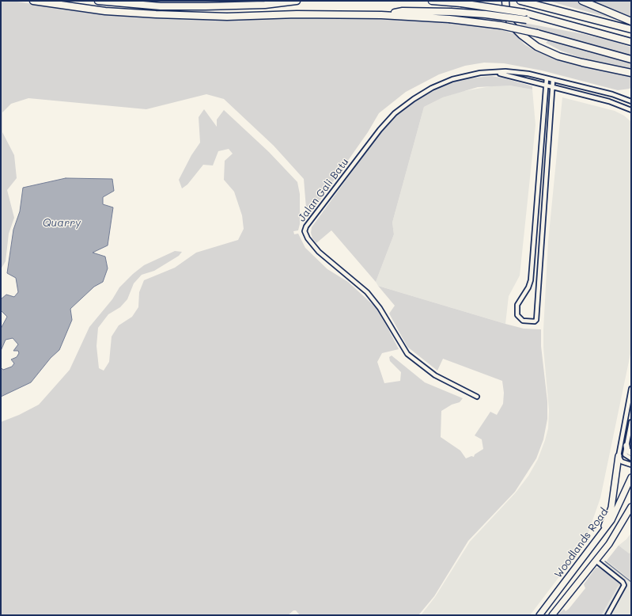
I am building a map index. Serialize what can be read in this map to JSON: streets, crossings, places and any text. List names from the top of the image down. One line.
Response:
{"streets":{"main road":["Woodlands Road"],"street":["Jalan Gali Batu"]},"water":["Quarry"]}
